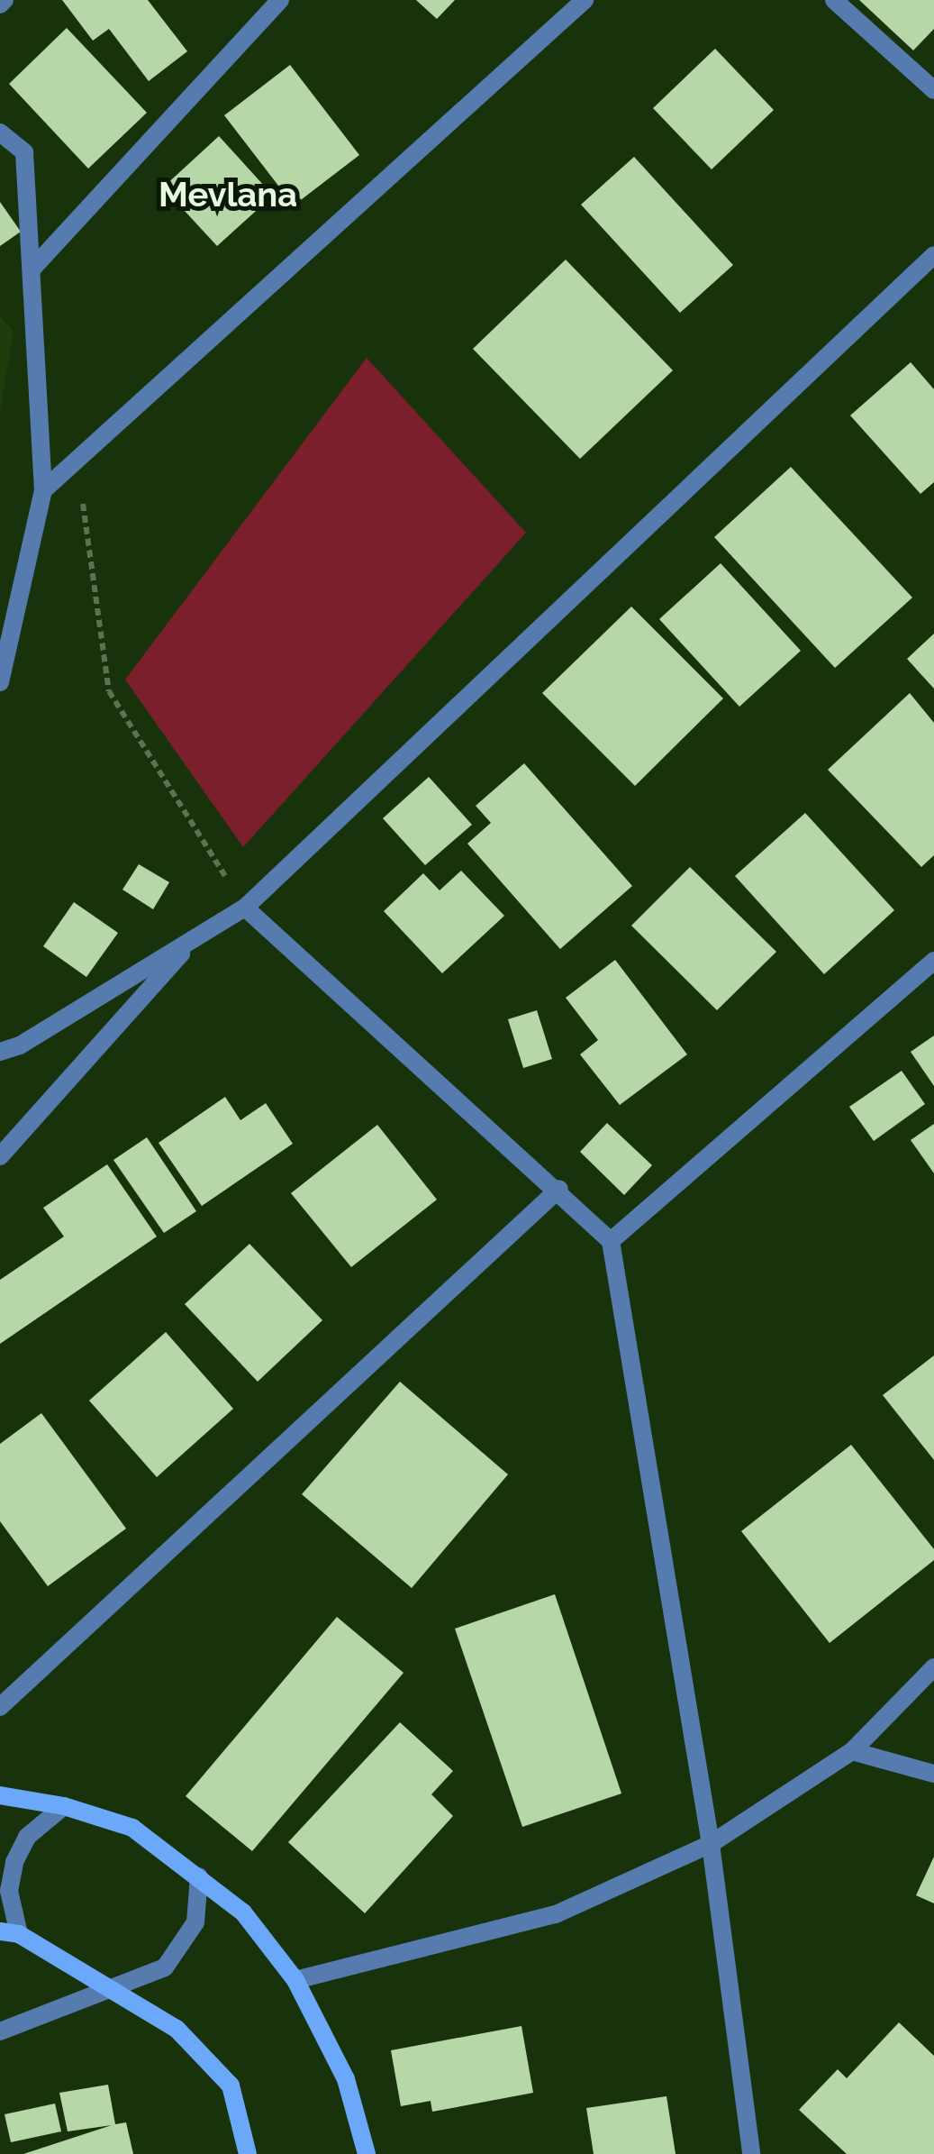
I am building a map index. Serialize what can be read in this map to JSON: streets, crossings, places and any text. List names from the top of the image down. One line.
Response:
{"districts":["Mevlana"]}
